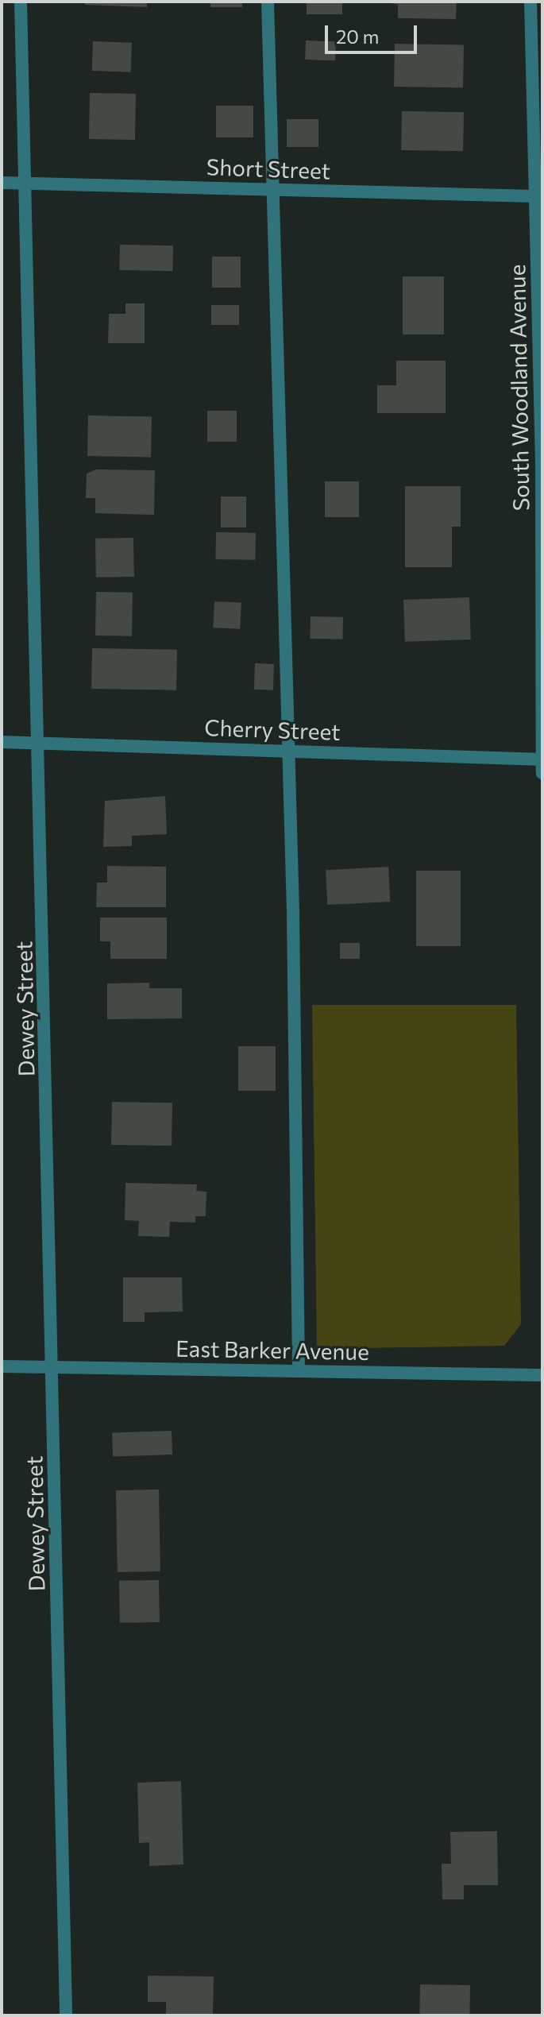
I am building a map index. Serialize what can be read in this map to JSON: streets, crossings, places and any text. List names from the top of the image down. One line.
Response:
{"streets":{"street":["Short Street","South Woodland Avenue","Cherry Street","Dewey Street","East Barker Avenue"]},"crossings":[["Short Street","South Woodland Avenue"],["Short Street","Dewey Street"],["South Woodland Avenue","Cherry Street"],["Cherry Street","Dewey Street"],["Dewey Street","East Barker Avenue"]],"scale_bar":"20 m"}
